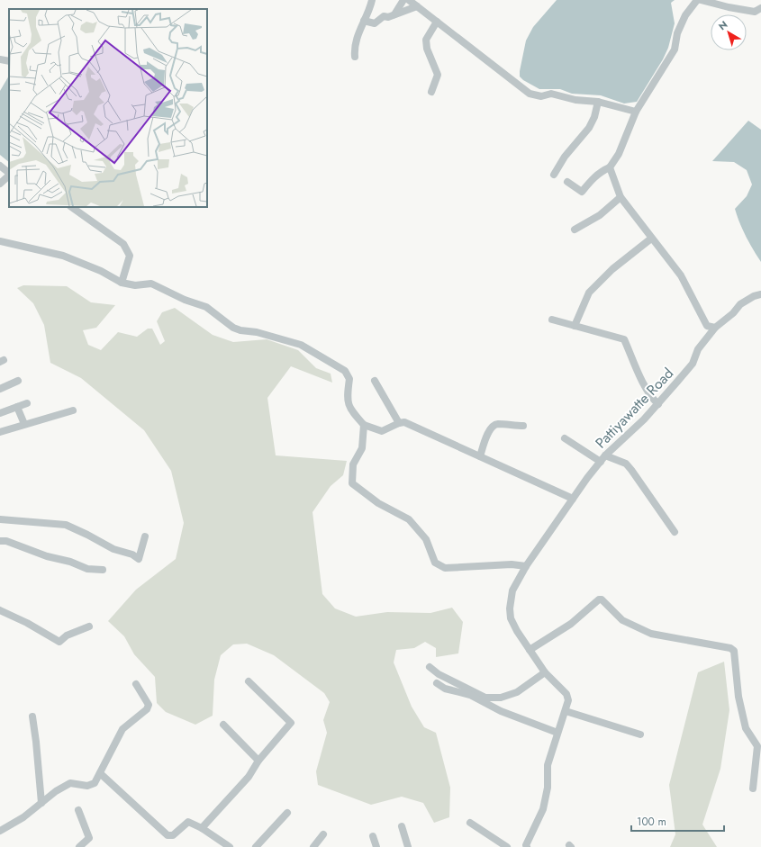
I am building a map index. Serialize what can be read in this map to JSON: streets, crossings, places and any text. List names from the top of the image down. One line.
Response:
{"streets":{"street":["Pattiyawatte Road"]},"scale_bar":"100 m","north":"top left"}
